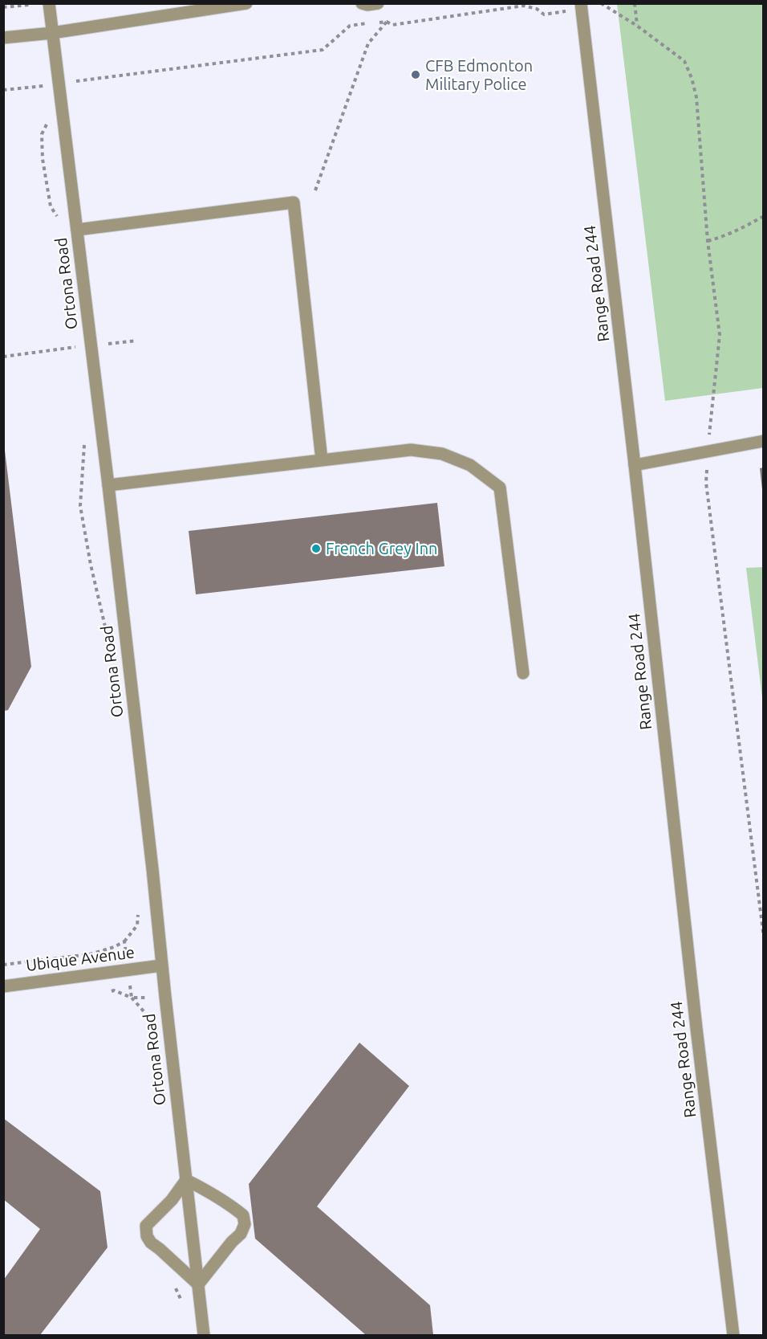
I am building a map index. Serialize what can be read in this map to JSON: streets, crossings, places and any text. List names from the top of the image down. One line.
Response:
{"streets":{"street":["Ortona Road","Range Road 244","Ubique Avenue"]},"crossings":[["Ortona Road","Ubique Avenue"]],"places":["CFB Edmonton Military Police","French Grey Inn"]}
